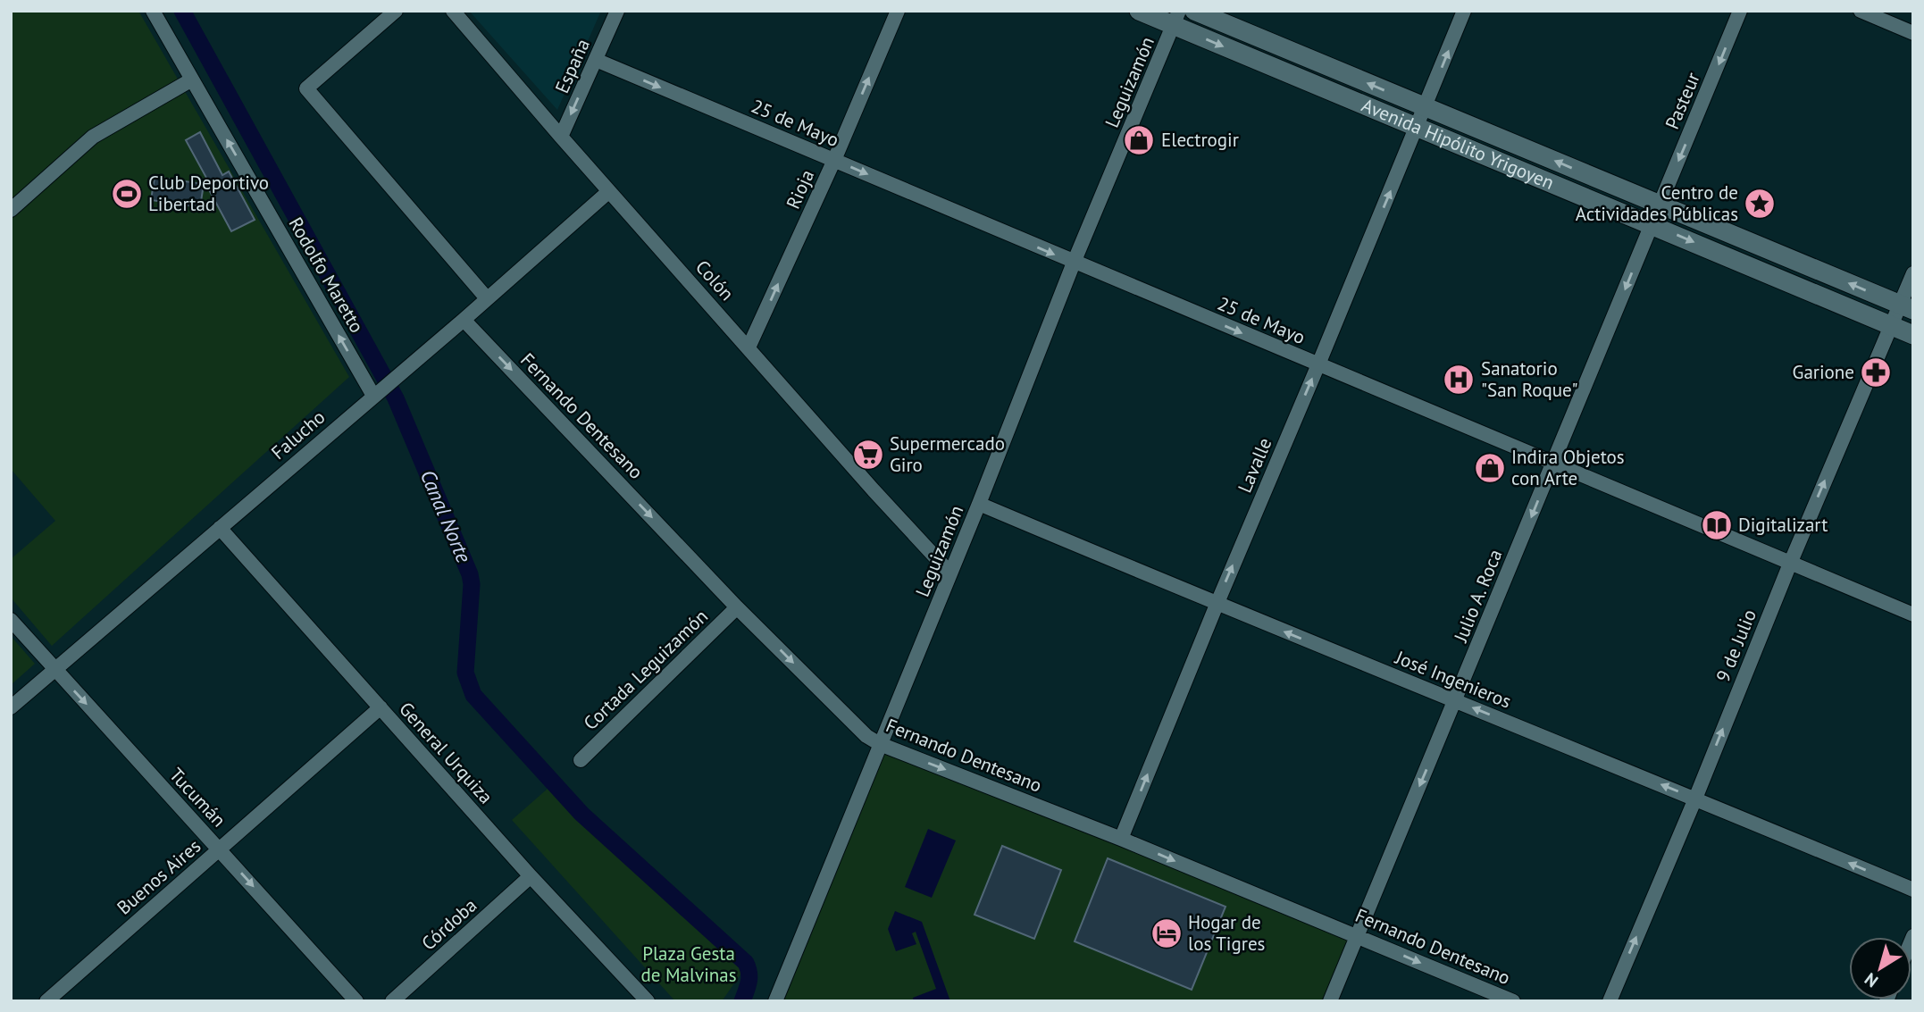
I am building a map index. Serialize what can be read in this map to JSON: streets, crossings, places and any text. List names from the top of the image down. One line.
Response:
{"streets":{"street":["España","Leguizamón","Pasteur","25 de Mayo","Avenida Hipólito Yrigoyen","Rioja","Rodolfo Maretto","Colón","Fernando Dentesano","Falucho","Lavalle","Julio A. Roca","9 de Julio","Cortada Leguizamón","José Ingenieros","General Urquiza","Tucumán","Buenos Aires","Córdoba"]},"crossings":[["España","25 de Mayo"],["España","Colón"],["Leguizamón","25 de Mayo"],["Leguizamón","Avenida Hipólito Yrigoyen"],["Leguizamón","Colón"],["Leguizamón","Fernando Dentesano"],["Leguizamón","José Ingenieros"],["Pasteur","Avenida Hipólito Yrigoyen"],["Pasteur","Julio A. Roca"],["25 de Mayo","Rioja"],["25 de Mayo","Lavalle"],["25 de Mayo","Julio A. Roca"],["25 de Mayo","9 de Julio"],["Avenida Hipólito Yrigoyen","Lavalle"],["Avenida Hipólito Yrigoyen","Julio A. Roca"],["Avenida Hipólito Yrigoyen","9 de Julio"],["Rioja","Colón"],["Rodolfo Maretto","Falucho"],["Colón","Falucho"],["Fernando Dentesano","Falucho"],["Fernando Dentesano","Lavalle"],["Fernando Dentesano","Julio A. Roca"],["Fernando Dentesano","Cortada Leguizamón"],["Falucho","General Urquiza"],["Falucho","Tucumán"],["Lavalle","José Ingenieros"],["Julio A. Roca","José Ingenieros"],["9 de Julio","José Ingenieros"],["General Urquiza","Buenos Aires"],["General Urquiza","Córdoba"],["Tucumán","Buenos Aires"]],"one_way":["España","Pasteur","25 de Mayo","Rioja","Rodolfo Maretto","Fernando Dentesano","Lavalle","Julio A. Roca","9 de Julio","José Ingenieros","Tucumán"],"water":["Canal Norte"],"parks":["Plaza Gesta de Malvinas"],"places":{"shop":["Electrogir","Indira Objetos con Arte"],"sports":["Club Deportivo Libertad"],"place":["Centro de Actividades Públicas"],"pharmacy":["Garione"],"hospital":["Sanatorio \"San Roque\""],"supermarket":["Supermercado Giro"],"library":["Digitalizart"],"hotel":["Hogar de los Tigres"]},"north":"bottom left"}
